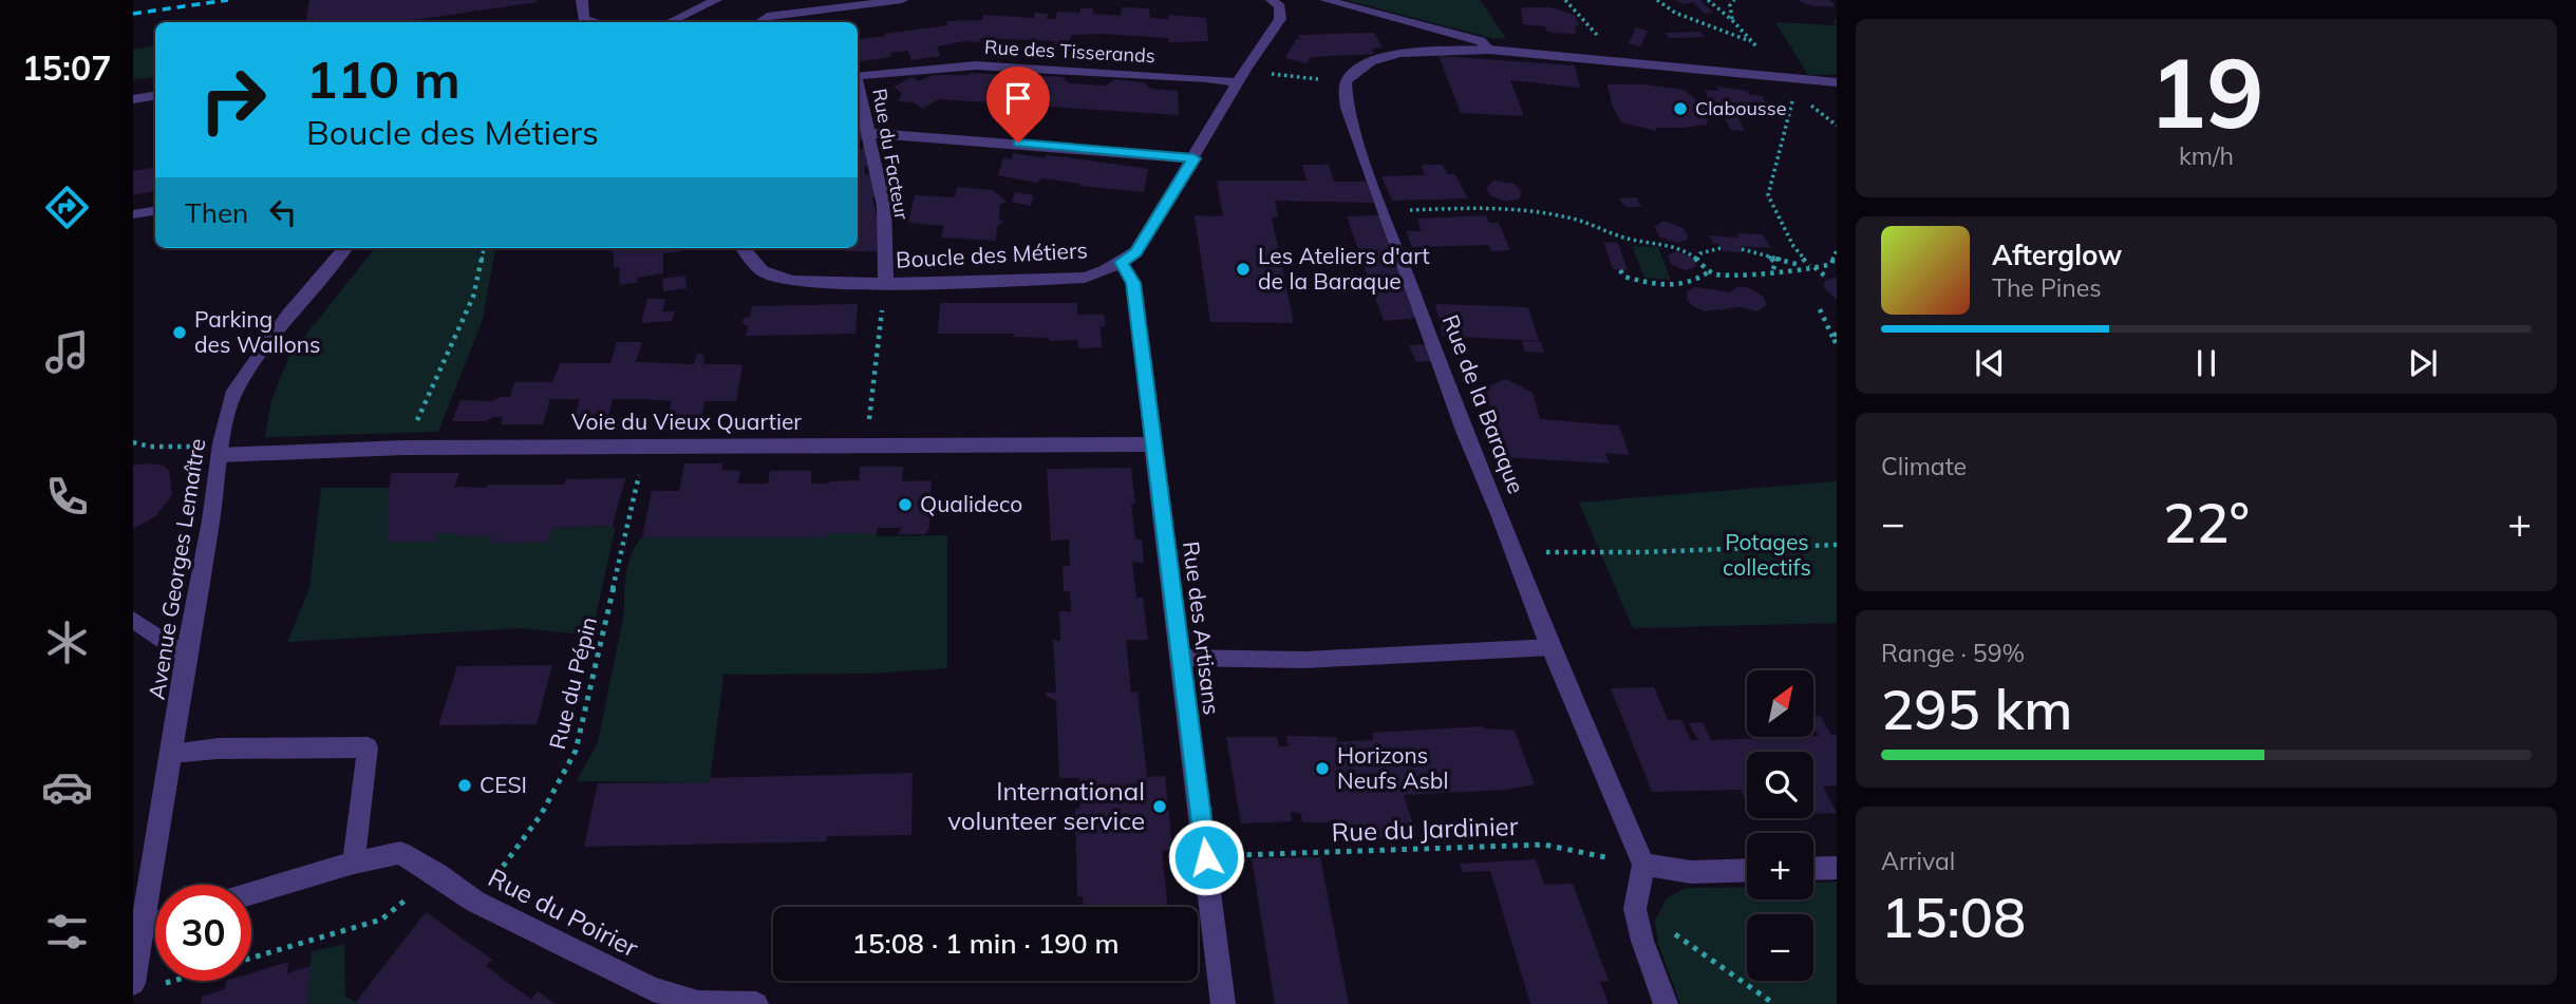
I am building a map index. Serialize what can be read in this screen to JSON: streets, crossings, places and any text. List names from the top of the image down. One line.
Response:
{"streets":{"street":["Rue des Tisserands","Rue du Facteur","Boucle des Métiers","Rue de la Baraque","Voie du Vieux Quartier","Avenue Georges Lemaître","Rue des Artisans","Rue du Poirier"],"path":["Rue du Pépin","Rue du Jardinier"]},"crossings":[["Rue des Tisserands","Boucle des Métiers"],["Rue du Facteur","Boucle des Métiers"],["Boucle des Métiers","Rue des Artisans"],["Rue de la Baraque","Rue du Jardinier"],["Voie du Vieux Quartier","Avenue Georges Lemaître"],["Voie du Vieux Quartier","Rue des Artisans"],["Voie du Vieux Quartier","Rue du Pépin"],["Rue des Artisans","Rue du Jardinier"],["Rue du Pépin","Rue du Poirier"]],"parks":["Potages collectifs"],"places":["Clabousse","Les Ateliers d'art de la Baraque","Parking des Wallons","Qualideco","Horizons Neufs Asbl","CESI","International volunteer service"],"north":"top right","page":{"tabs":"15:07","tile":[["19","km/h"],"Climate",["Range · 59%","295 km"],["Arrival","15:08"]],"turn":["110 m","Boucle des Métiers"],"then":"Then","song":["Afterglow","The Pines"],"heat":["−","22°","+"],"map_buttons":["+","−"],"limit":"30","trip":"15:08 · 1 min · 190 m"}}
